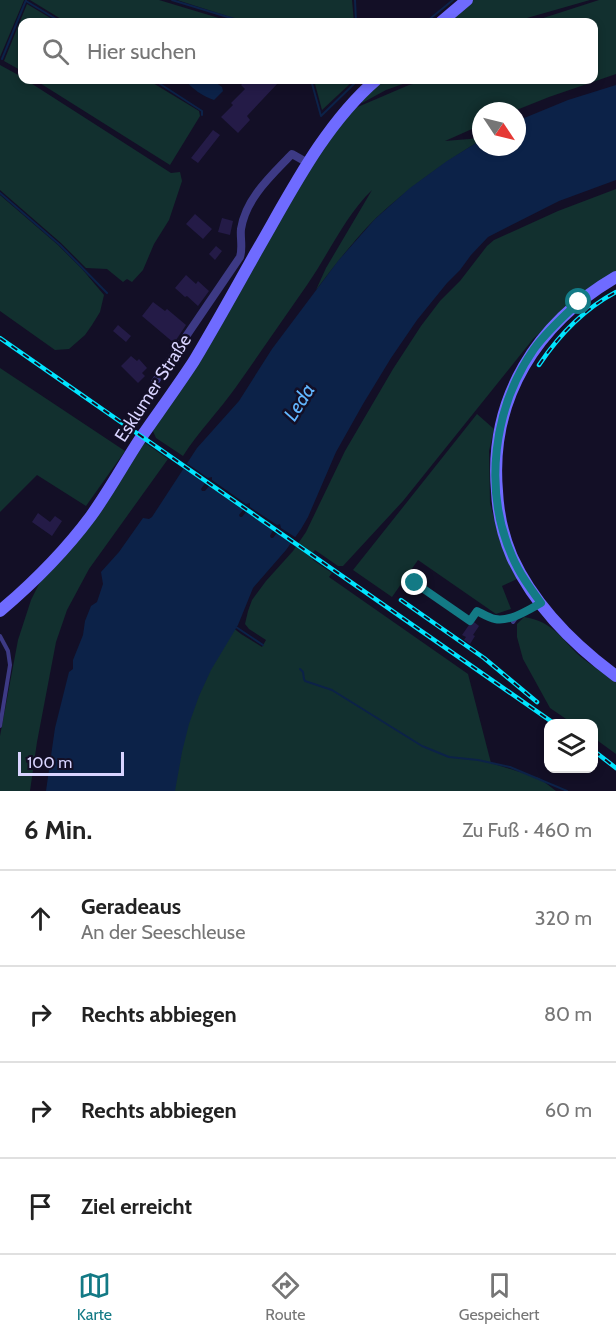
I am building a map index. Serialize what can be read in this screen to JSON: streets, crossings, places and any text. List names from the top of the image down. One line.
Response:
{"streets":{"street":["Esklumer Straße"]},"water":["Leda"],"scale_bar":"100 m","north":"bottom right","page":{"search":"Hier suchen","scale":"100 m","heading":["6 Min.","Zu Fuß · 460 m"],"list":[["Geradeaus","An der Seeschleuse","320 m"],["Rechts abbiegen","80 m"],["Rechts abbiegen","60 m"],"Ziel erreicht"],"nav":["Karte","Route","Gespeichert"]}}
